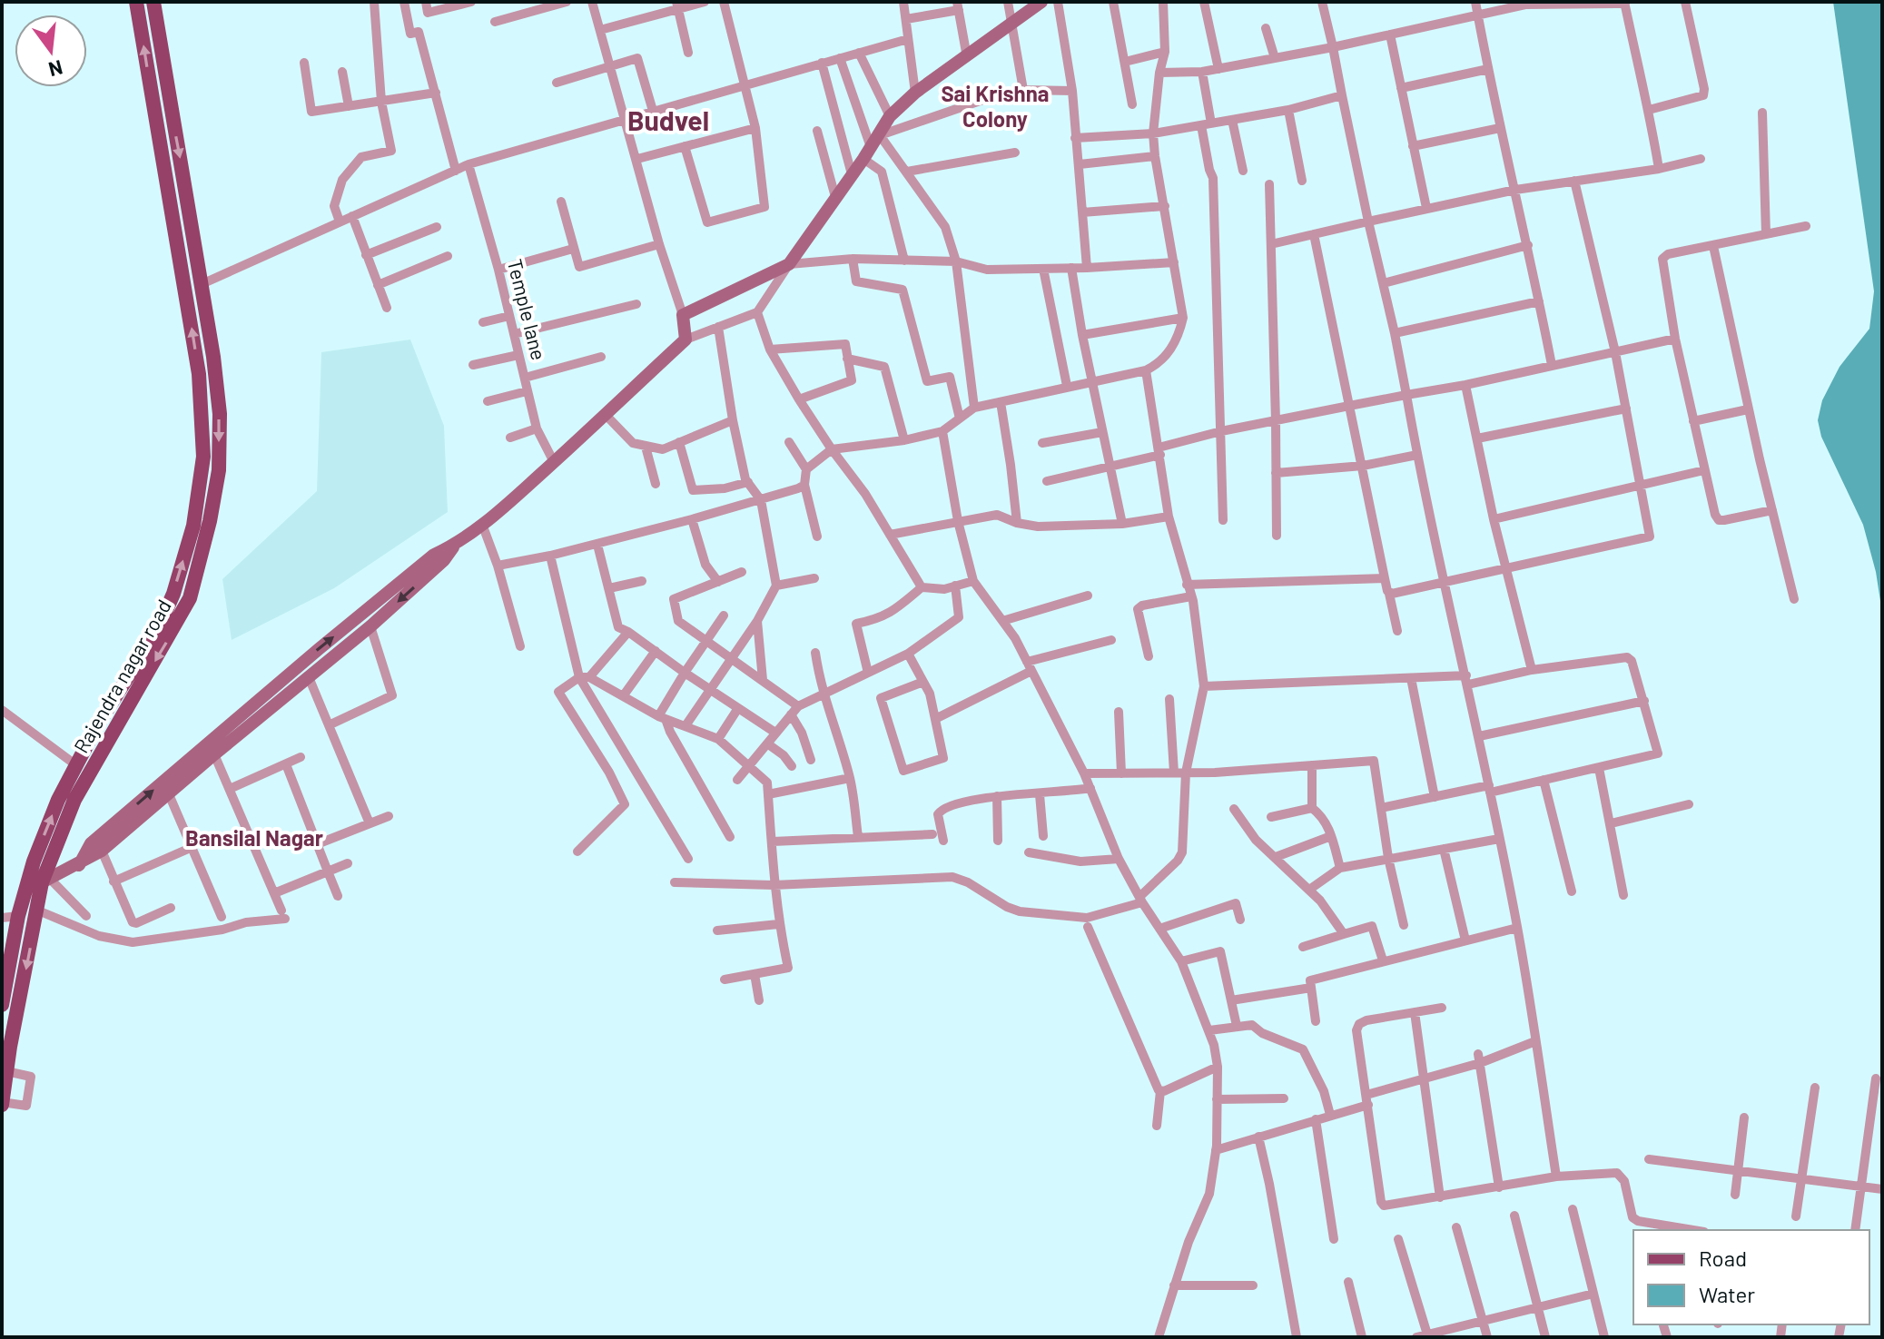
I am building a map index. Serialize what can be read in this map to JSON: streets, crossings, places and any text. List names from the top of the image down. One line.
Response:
{"streets":{"main road":["Rajendra nagar road"],"street":["Temple lane"]},"districts":["Sai Krishna Colony","Budvel","Bansilal Nagar"],"legend":["Road","Water"],"north":"bottom"}
